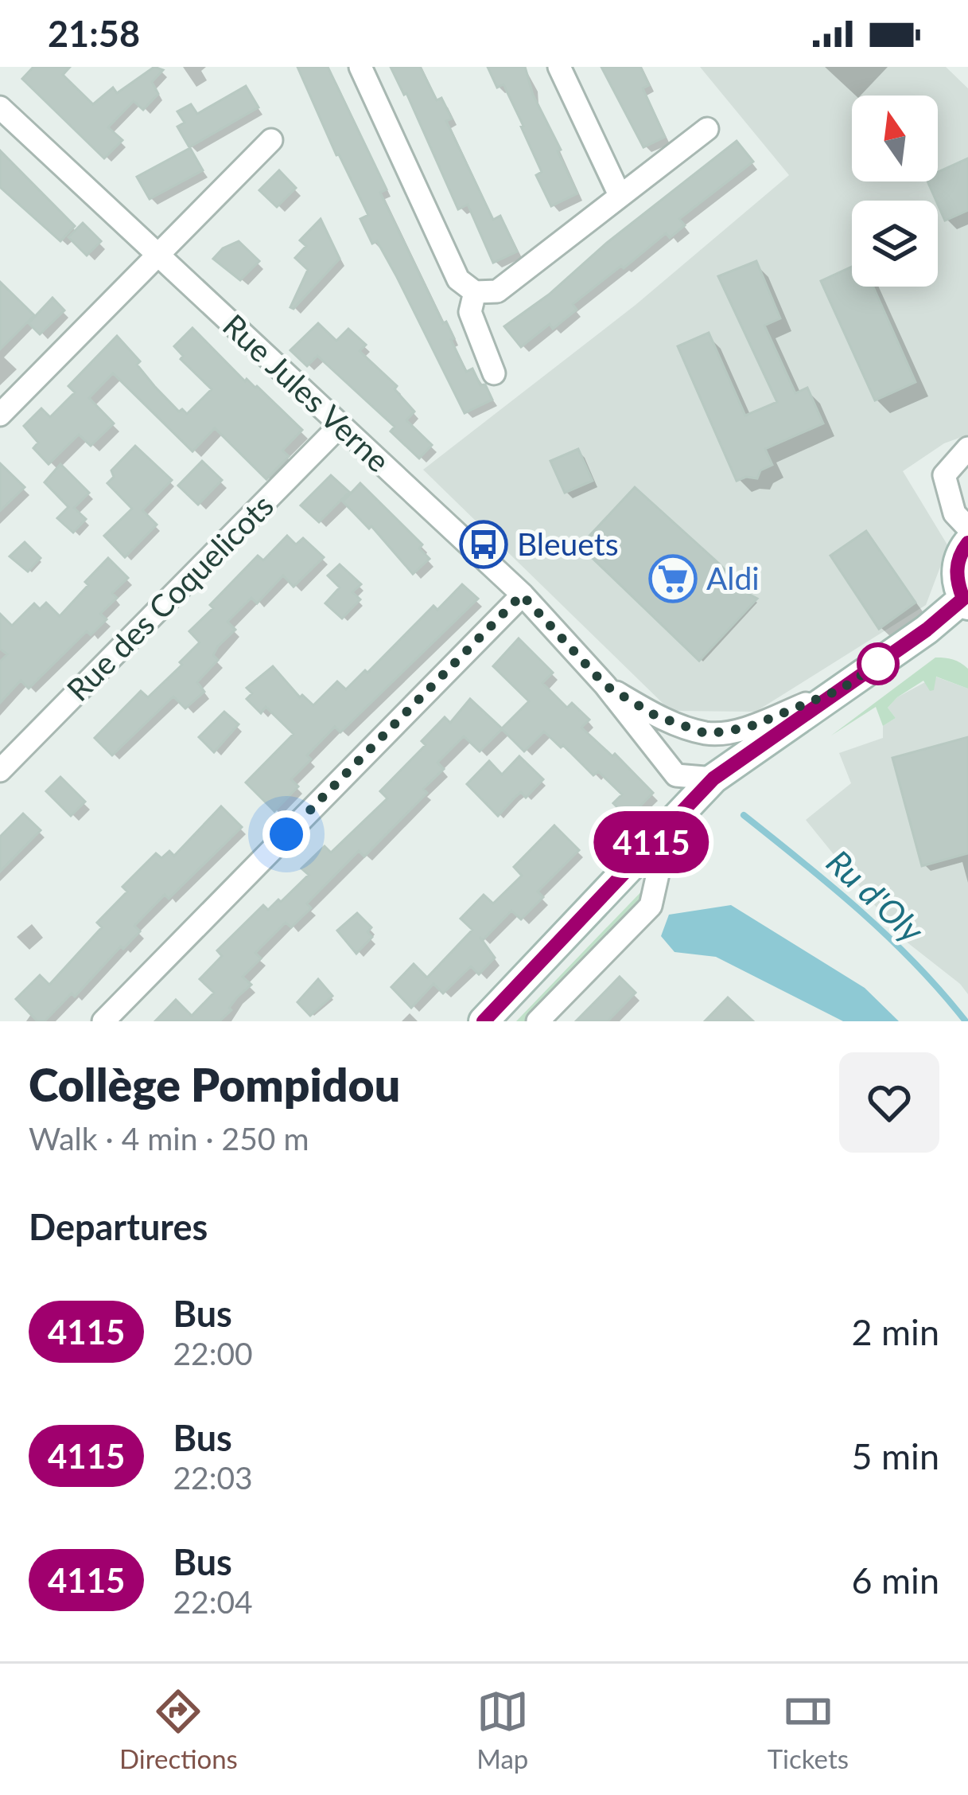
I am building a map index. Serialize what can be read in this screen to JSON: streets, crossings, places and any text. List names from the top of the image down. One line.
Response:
{"streets":{"street":["Rue Jules Verne","Rue des Coquelicots"]},"crossings":[["Rue Jules Verne","Rue des Coquelicots"]],"water":["Ru d'Oly"],"places":{"bus stop":["Bleuets"],"supermarket":["Aldi"]},"lines":["bus line 4115"],"north":"top","page":{"status":"21:58","on_map":"4115","heading":[["Collège Pompidou","Walk · 4 min · 250 m"],"Departures"],"list":[{"mark":"4115","name":"Bus","note":"22:00","value":"2 min"},{"mark":"4115","name":"Bus","note":"22:03","value":"5 min"},{"mark":"4115","name":"Bus","note":"22:04","value":"6 min"}],"tabs":["Directions","Map","Tickets"]}}
